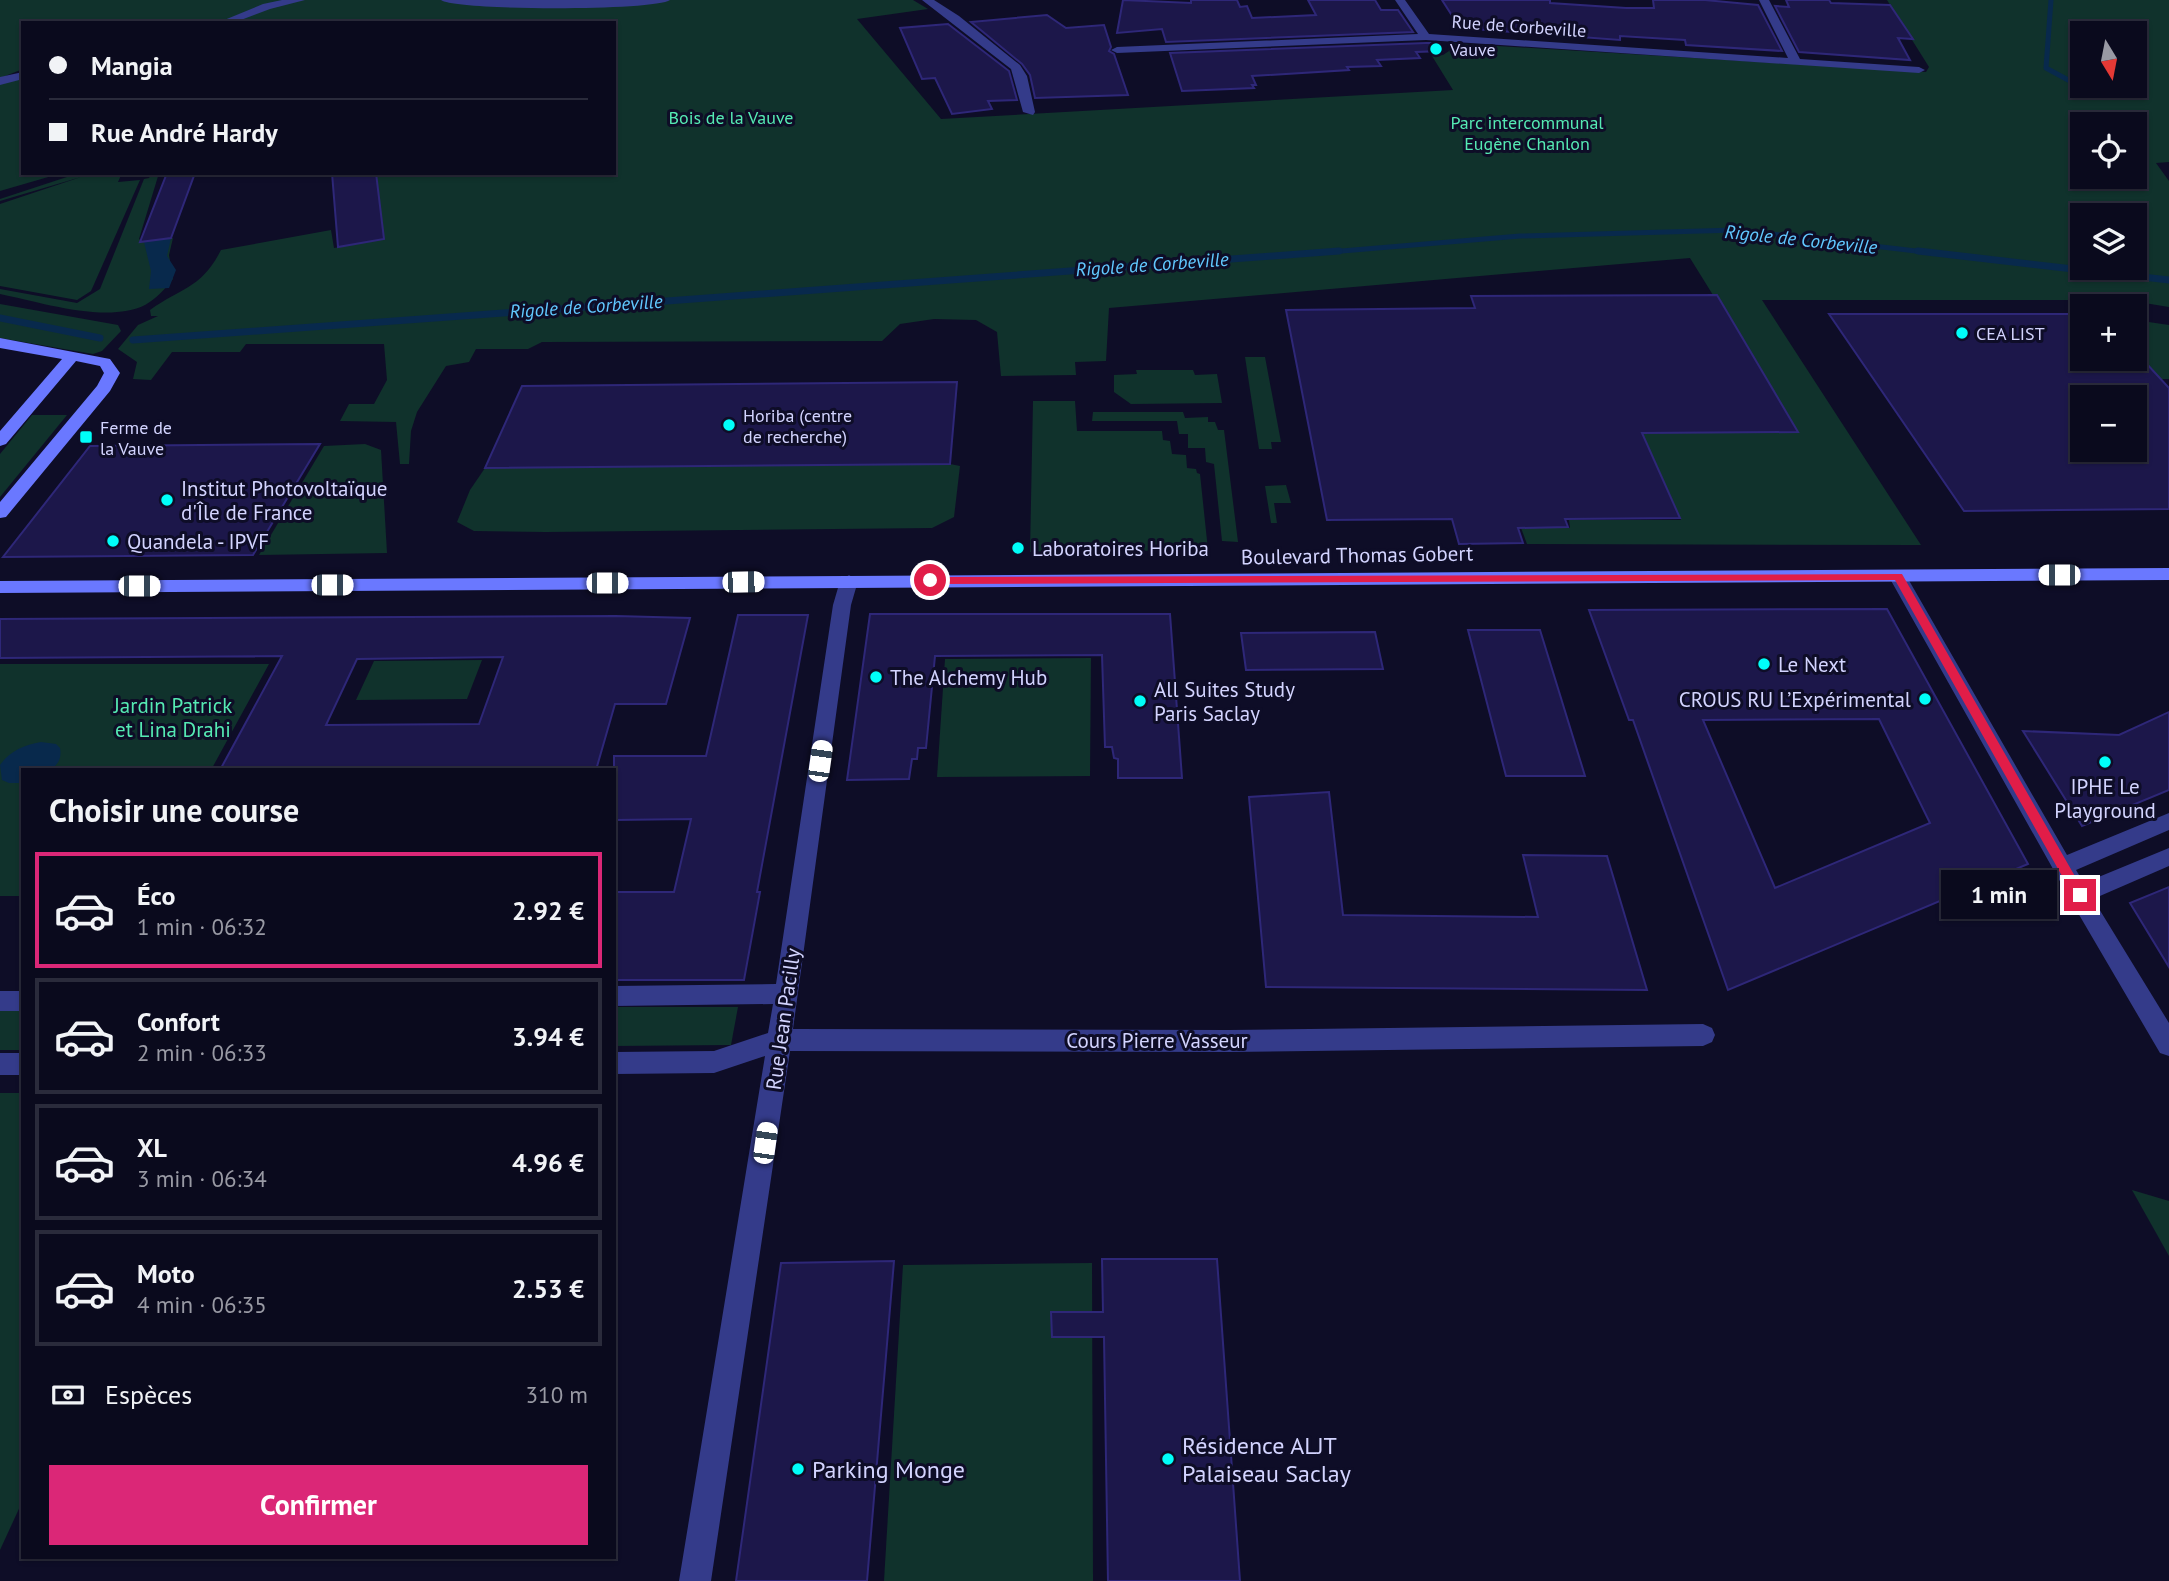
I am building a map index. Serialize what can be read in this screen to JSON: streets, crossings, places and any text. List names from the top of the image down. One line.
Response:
{"streets":{"main road":["Boulevard Thomas Gobert"],"street":["Rue de Corbeville","Rue Jean Pacilly","Cours Pierre Vasseur"]},"crossings":[["Boulevard Thomas Gobert","Rue Jean Pacilly"],["Rue Jean Pacilly","Cours Pierre Vasseur"]],"water":["Rigole de Corbeville"],"parks":["Bois de la Vauve","Parc intercommunal Eugène Chanlon","Jardin Patrick et Lina Drahi"],"places":{"other":["Vauve","CEA LIST","Horiba (centre de recherche)","Institut Photovoltaïque d'Île de France","Quandela - IPVF","Laboratoires Horiba","Le Next","The Alchemy Hub","CROUS RU L’Expérimental","All Suites Study Paris Saclay","IPHE Le Playground","Résidence ALJT Palaiseau Saclay","Parking Monge"],"transit":["Ferme de la Vauve"]},"north":"bottom","page":{"map_buttons":["+","−"],"banner":["Mangia","Rue André Hardy"],"heading":"Choisir une course","list":[{"name":"Éco","note":"1 min · 06:32","value":"2.92 €"},{"name":"Confort","note":"2 min · 06:33","value":"3.94 €"},{"name":"XL","note":"3 min · 06:34","value":"4.96 €"},{"name":"Moto","note":"4 min · 06:35","value":"2.53 €"}],"bubble":"1 min","pay":["Espèces","310 m"],"buttons":"Confirmer"}}
